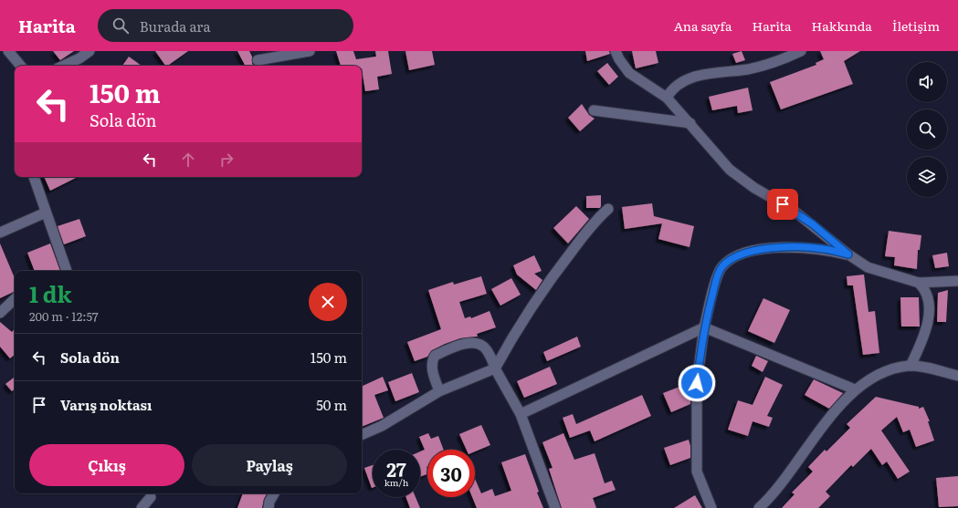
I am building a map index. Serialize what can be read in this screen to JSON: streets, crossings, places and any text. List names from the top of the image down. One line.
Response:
{"page":{"header":"Harita","search":"Burada ara","nav":["Ana sayfa","Harita","Hakkında","İletişim"],"turn":["150 m","Sola dön"],"heading":["1 dk","200 m · 12:57"],"list":[{"name":"Sola dön","value":"150 m"},{"name":"Varış noktası","value":"50 m"}],"buttons":["Çıkış","Paylaş"],"speed":"27 km/h","limit":"30"}}
